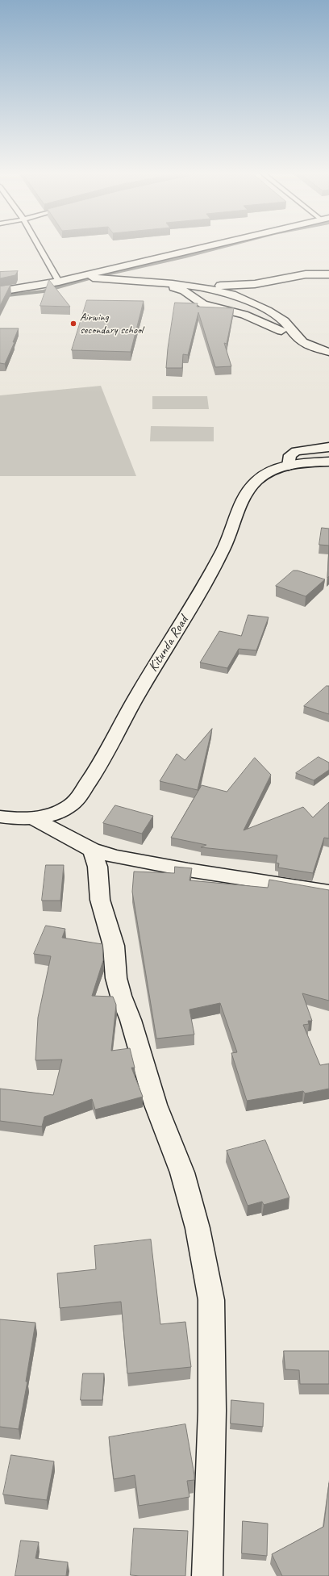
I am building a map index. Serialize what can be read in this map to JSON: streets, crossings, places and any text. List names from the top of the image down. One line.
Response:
{"streets":{"street":["Kitunda Road"]},"places":["Airwing secondary school"]}
